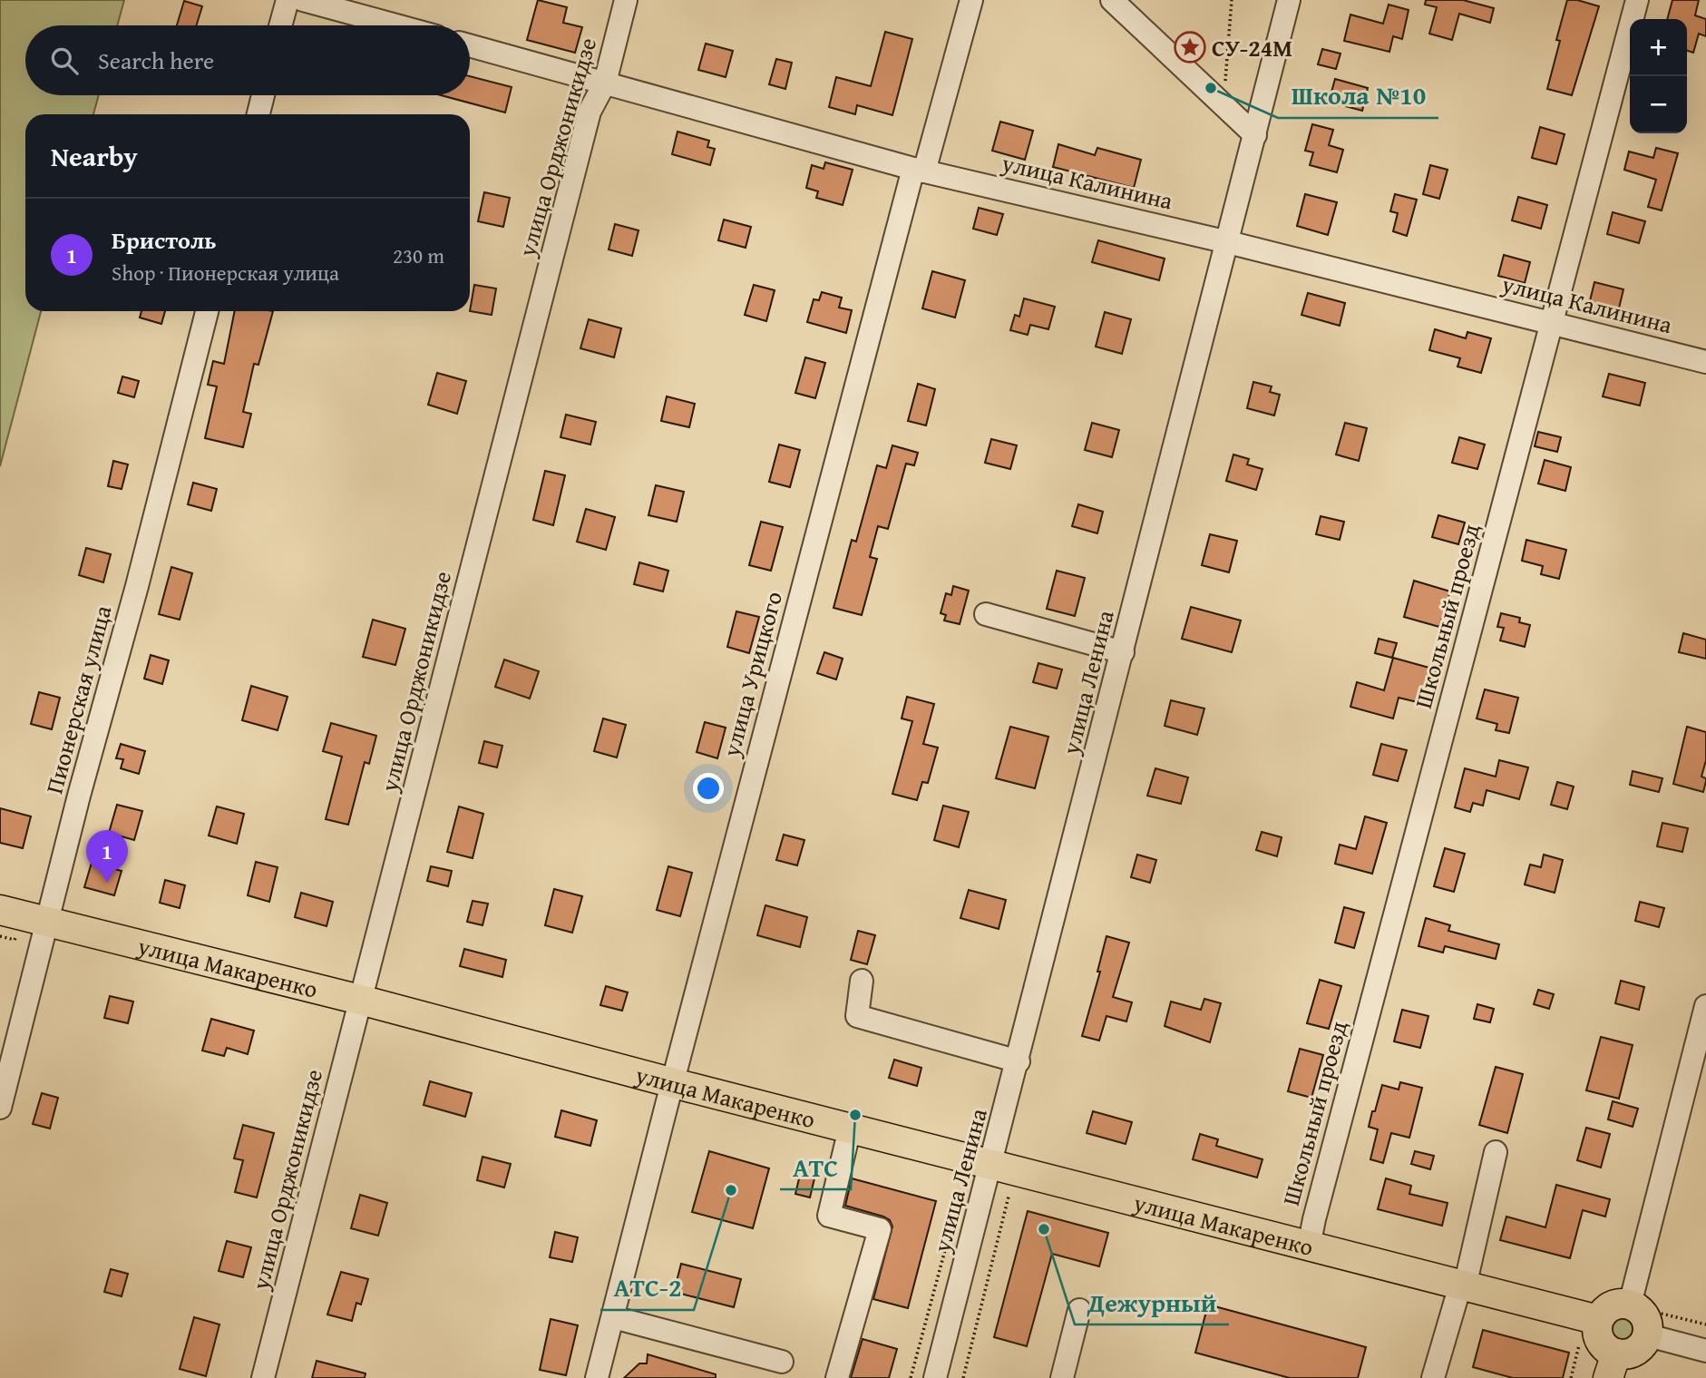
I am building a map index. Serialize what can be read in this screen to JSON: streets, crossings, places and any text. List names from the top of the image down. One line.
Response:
{"streets":{"main road":["улица Макаренко"],"street":["улица Орджоникидзе","улица Калинина","Школьный проезд","улица Урицкого","улица Ленина","Пионерская улица"]},"crossings":[["улица Орджоникидзе","улица Калинина"],["улица Орджоникидзе","улица Макаренко"],["улица Калинина","Школьный проезд"],["улица Калинина","улица Урицкого"],["улица Калинина","улица Ленина"],["Школьный проезд","улица Макаренко"],["улица Урицкого","улица Макаренко"],["улица Ленина","улица Макаренко"],["Пионерская улица","улица Макаренко"]],"places":{"place":["СУ-24М"],"other":["Школа №10","АТС","АТС-2","Дежурный"]},"page":{"map_buttons":["+","−"],"search":"Search here","heading":"Nearby","list":[{"mark":"1","name":"Бристоль","note":"Shop · Пионерская улица","value":"230 m"}],"pins":"1"}}
